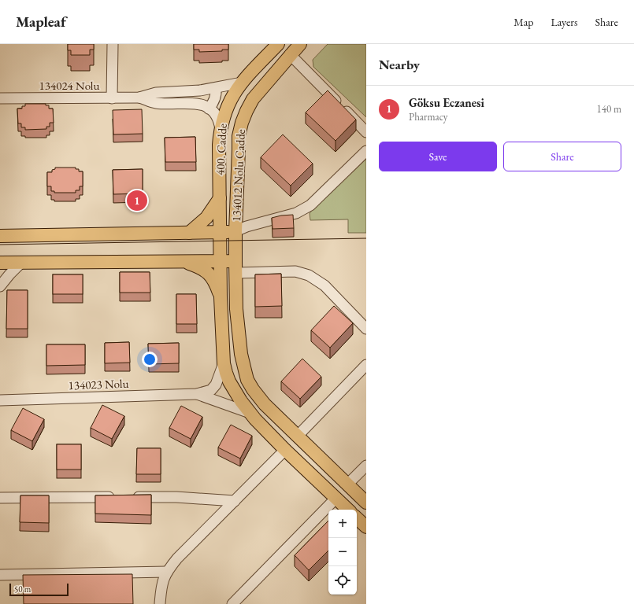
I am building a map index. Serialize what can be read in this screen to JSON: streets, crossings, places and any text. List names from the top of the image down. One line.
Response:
{"streets":{"main road":["400. Cadde","134012 Nolu Cadde"],"street":["134024 Nolu","134023 Nolu"]},"crossings":[["134024 Nolu","400. Cadde"]],"scale_bar":"50 m","page":{"header":"Mapleaf","nav":["Map","Layers","Share"],"heading":"Nearby","list":[{"mark":"1","name":"Göksu Eczanesi","note":"Pharmacy","value":"140 m"}],"buttons":["Save","Share"],"pins":"1","map_buttons":["+","−"],"scale":"50 m"}}
